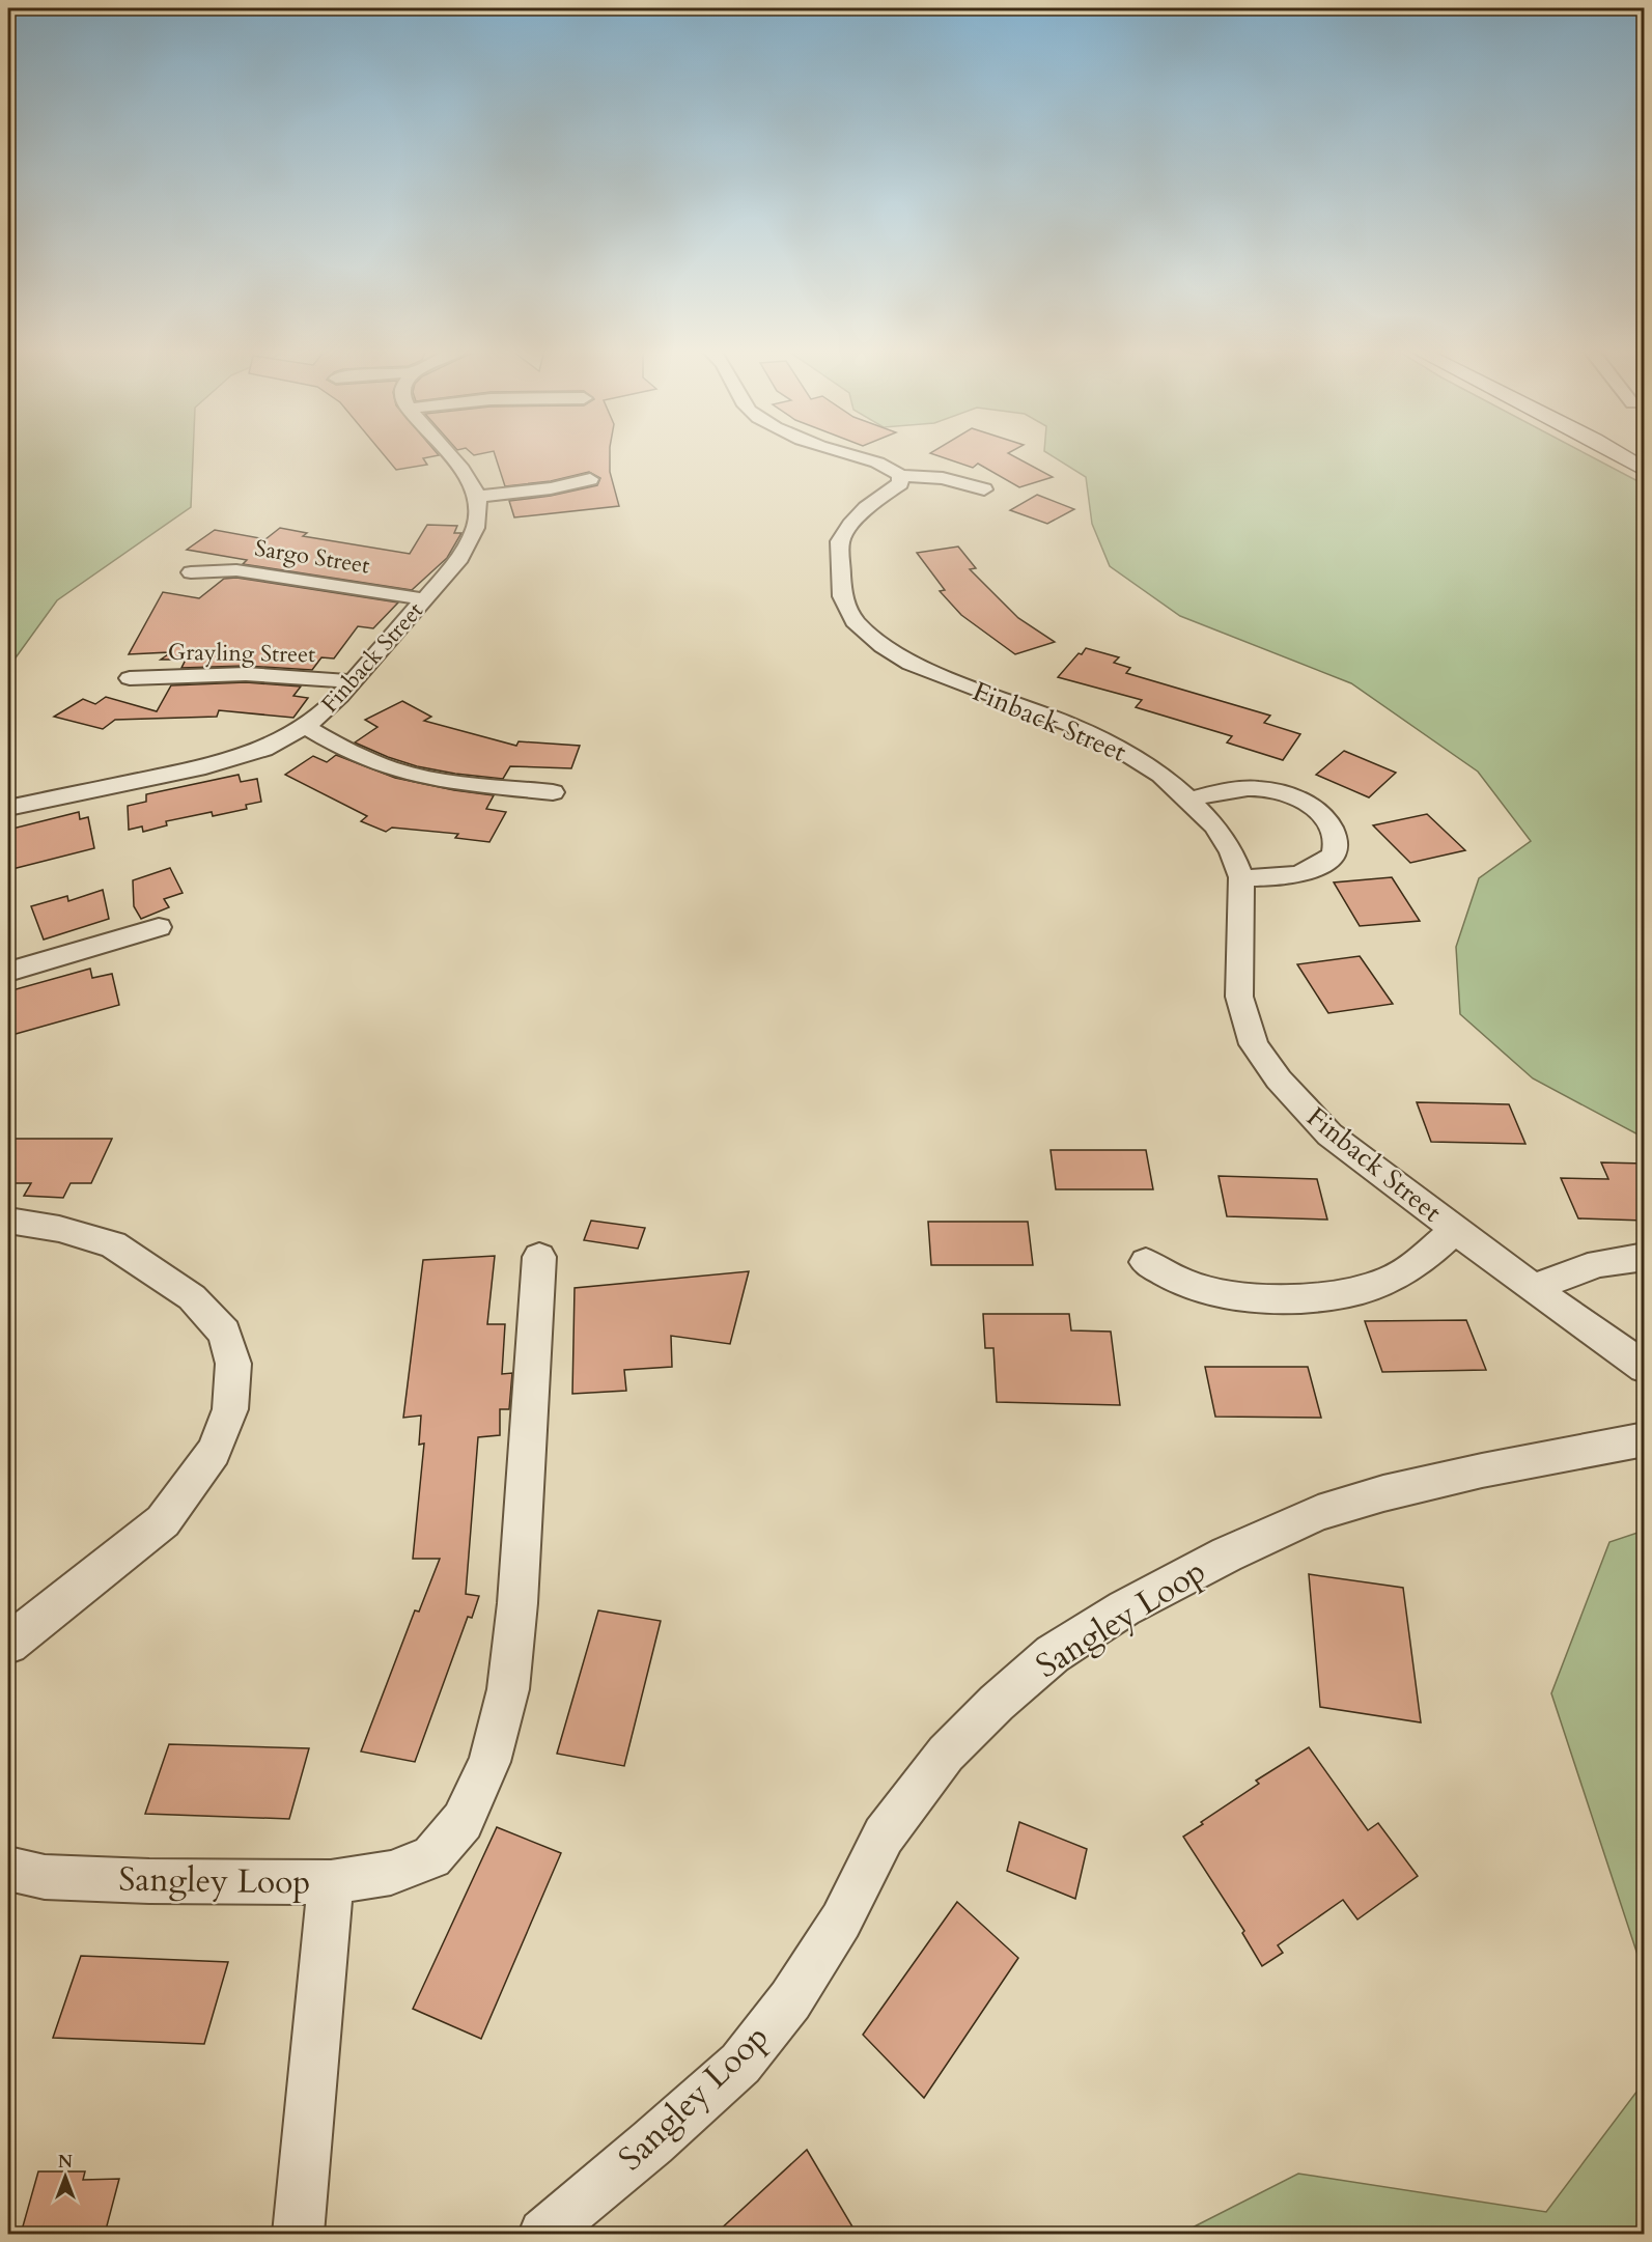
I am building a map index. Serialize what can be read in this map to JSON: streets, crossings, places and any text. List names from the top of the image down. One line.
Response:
{"streets":{"street":["Sargo Street","Grayling Street","Finback Street","Sangley Loop"]},"crossings":[["Sargo Street","Finback Street"],["Grayling Street","Finback Street"]],"north":"top"}
